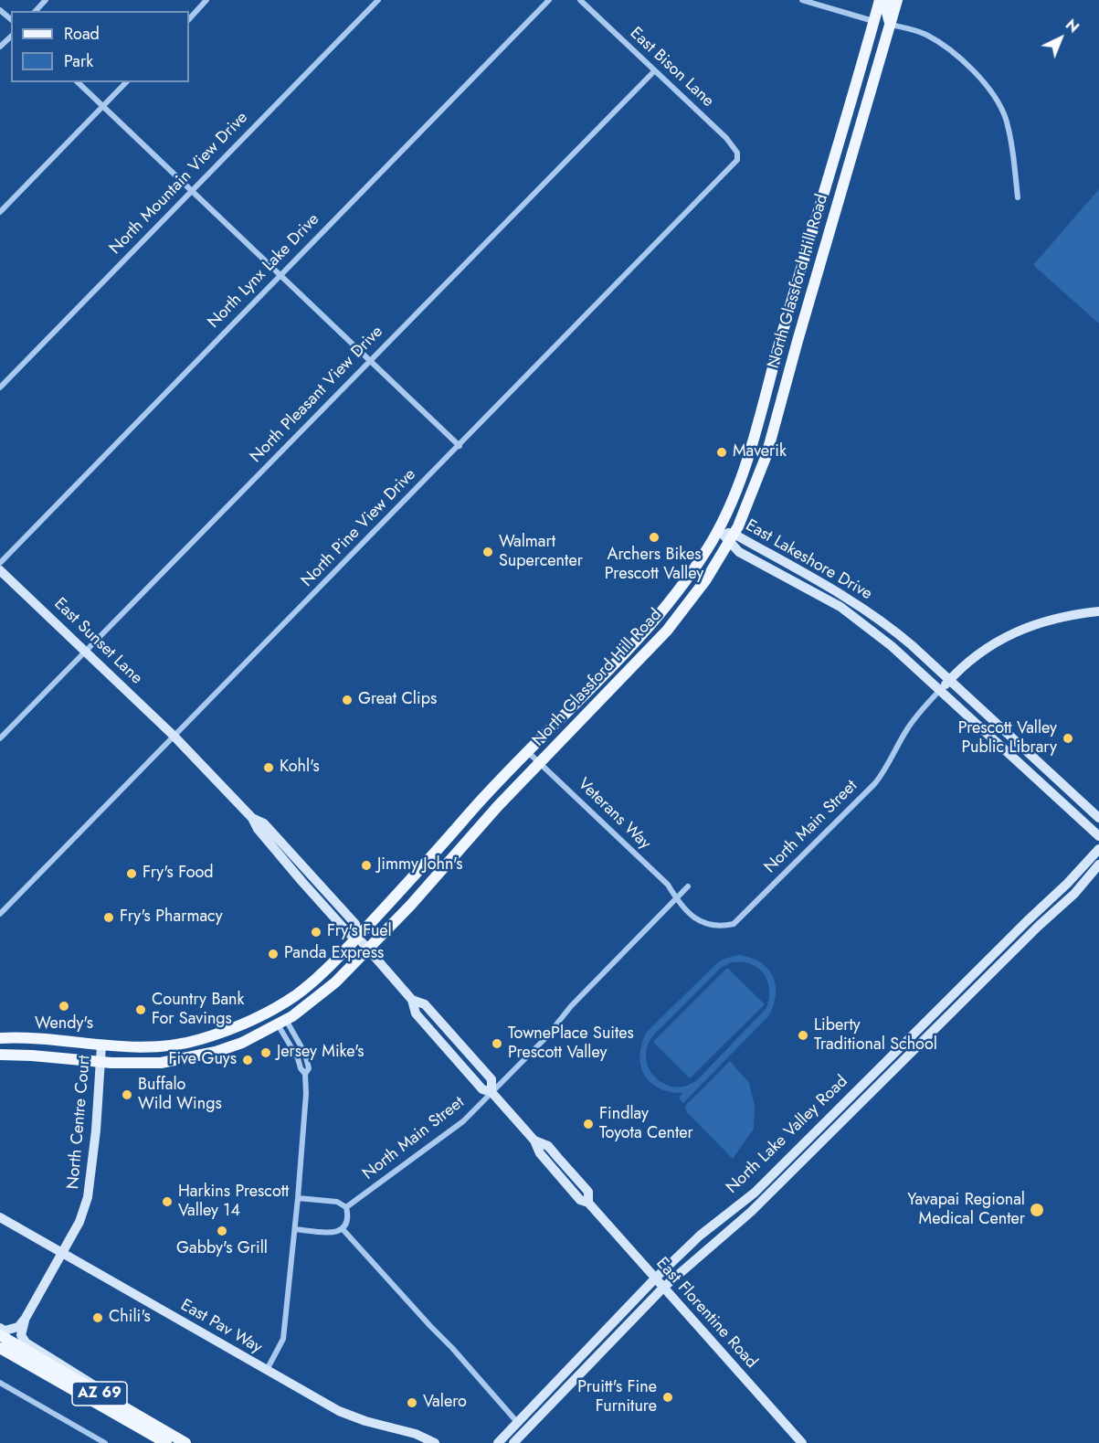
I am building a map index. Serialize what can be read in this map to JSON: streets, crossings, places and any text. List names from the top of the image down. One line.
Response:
{"streets":{"main road":["North Glassford Hill Road","AZ 69"],"street":["East Bison Lane","North Mountain View Drive","North Lynx Lake Drive","North Pleasant View Drive","North Pine View Drive","East Lakeshore Drive","East Sunset Lane","Veterans Way","North Main Street","North Centre Court","North Lake Valley Road","East Florentine Road","East Pav Way"]},"crossings":[["East Bison Lane","North Pleasant View Drive"],["East Bison Lane","North Pine View Drive"],["North Glassford Hill Road","East Lakeshore Drive"],["North Glassford Hill Road","Veterans Way"],["North Glassford Hill Road","North Centre Court"],["North Glassford Hill Road","East Florentine Road"],["North Pleasant View Drive","East Sunset Lane"],["North Pine View Drive","East Sunset Lane"],["North Pine View Drive","East Florentine Road"],["East Lakeshore Drive","North Main Street"],["East Sunset Lane","East Florentine Road"],["Veterans Way","North Main Street"],["North Main Street","East Florentine Road"],["North Centre Court","East Pav Way"],["North Lake Valley Road","East Florentine Road"]],"places":["Maverik","Archers Bikes Prescott Valley","Walmart Supercenter","Great Clips","Prescott Valley Public Library","Kohl's","Jimmy John's","Fry's Food","Fry's Pharmacy","Fry's Fuel","Panda Express","Wendy's","Country Bank For Savings","Liberty Traditional School","TownePlace Suites Prescott Valley","Jersey Mike's","Five Guys","Buffalo Wild Wings","Findlay Toyota Center","Harkins Prescott Valley 14","Yavapai Regional Medical Center","Gabby's Grill","Chili's","Pruitt's Fine Furniture","Valero"],"legend":["Road","Park"],"north":"top right"}
